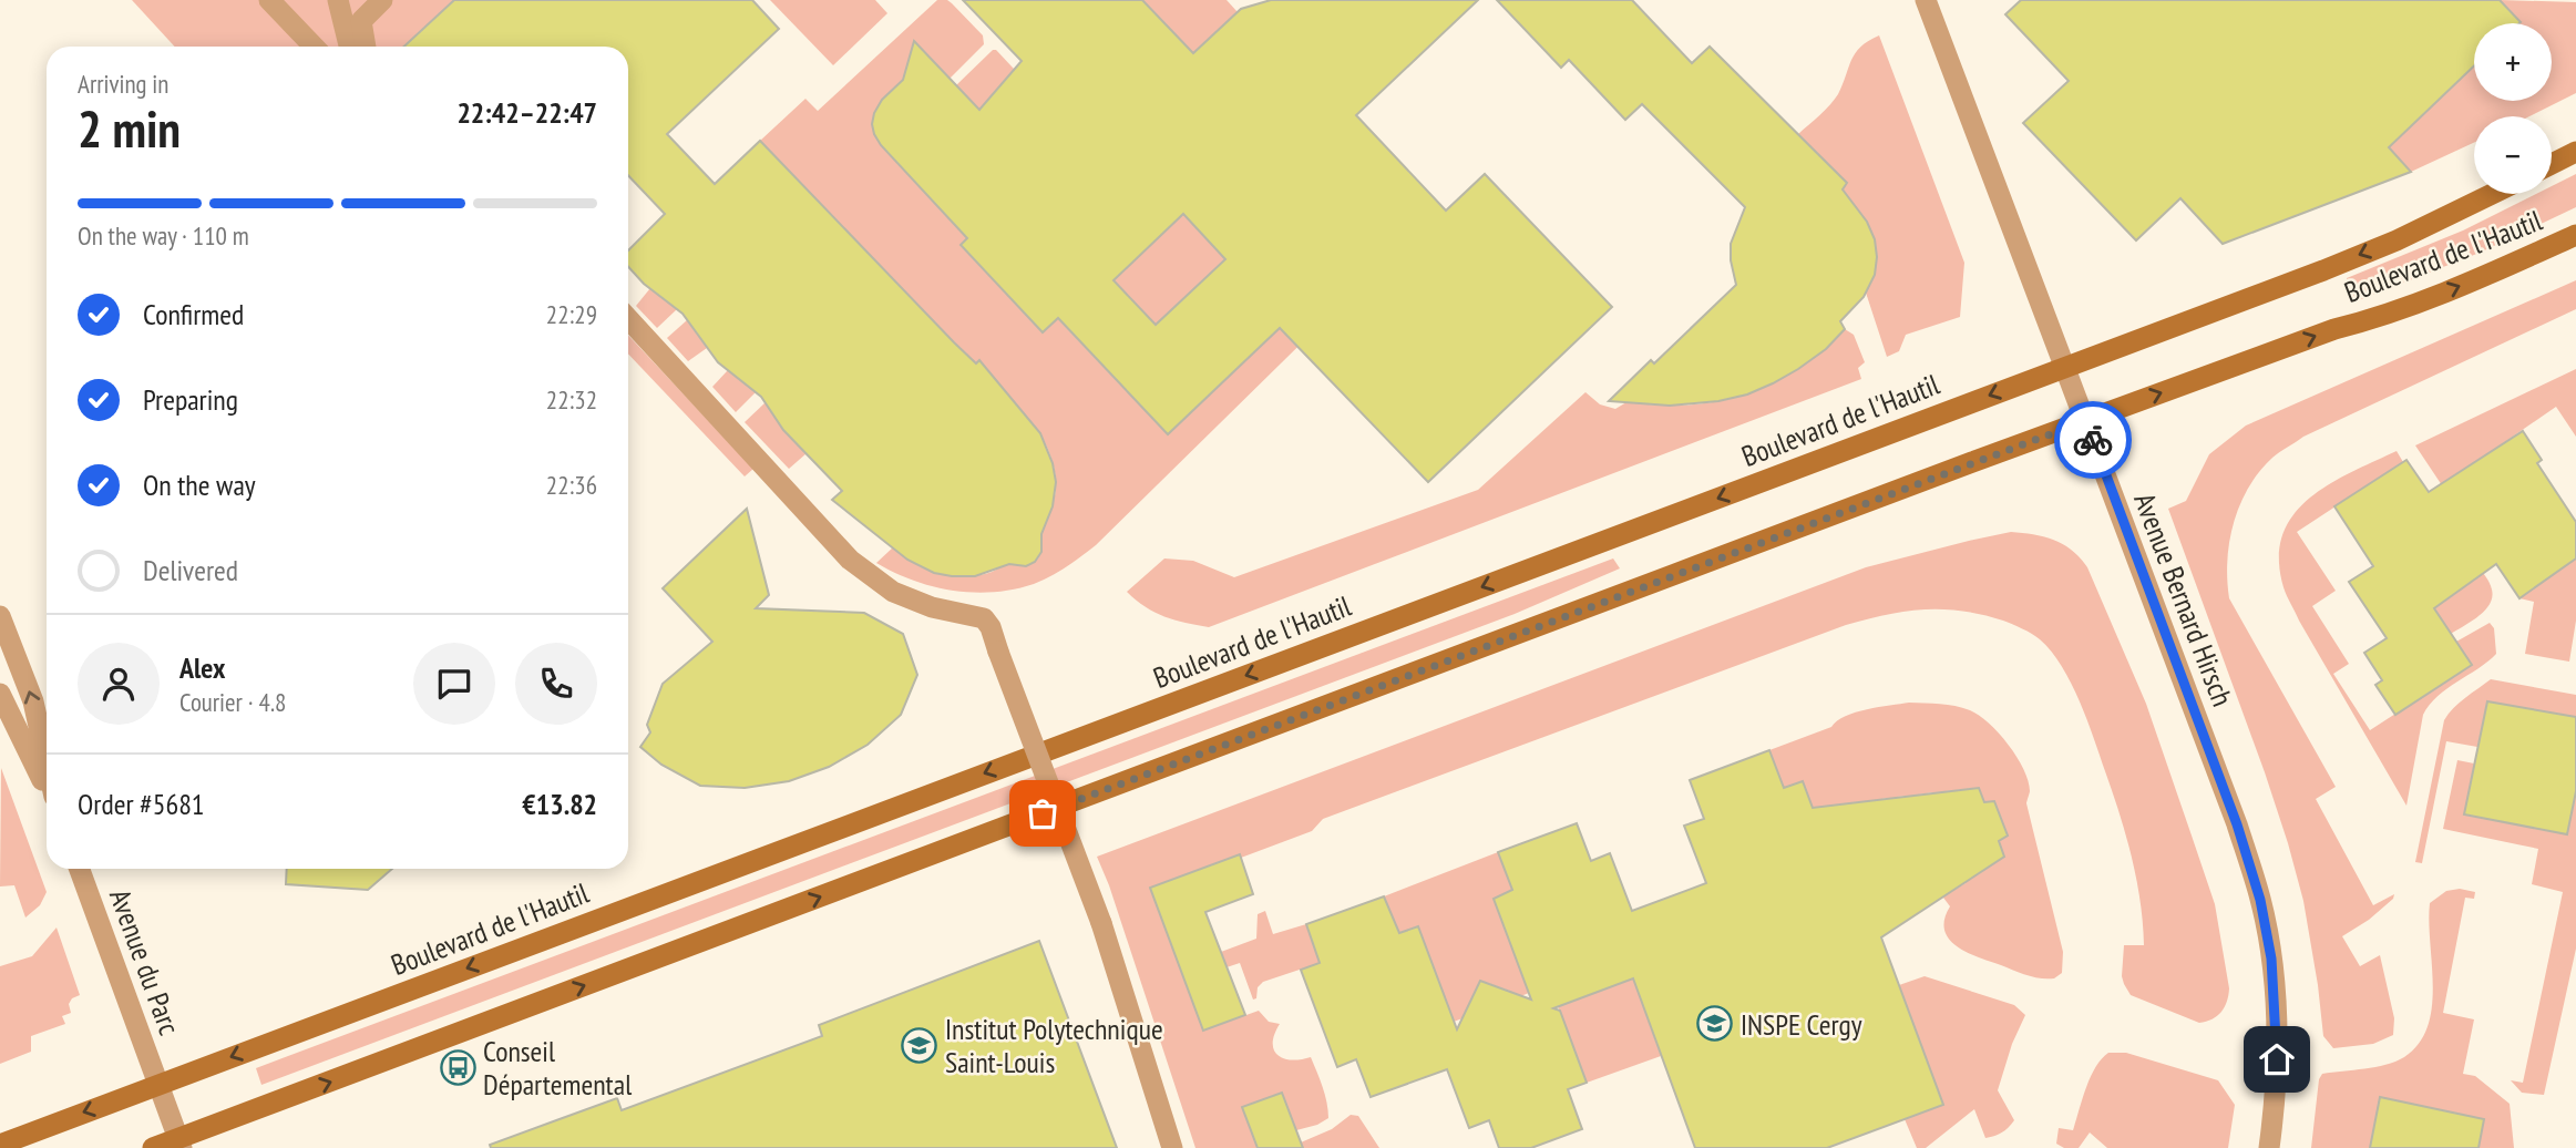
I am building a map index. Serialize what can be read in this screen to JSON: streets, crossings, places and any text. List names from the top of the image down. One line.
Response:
{"streets":{"main road":["Boulevard de l'Hautil"],"street":["Avenue Bernard Hirsch","Avenue du Parc"]},"crossings":[["Boulevard de l'Hautil","Avenue Bernard Hirsch"],["Boulevard de l'Hautil","Avenue du Parc"]],"places":{"school or university":["INSPE Cergy","Institut Polytechnique Saint-Louis"],"bus stop":["Conseil Départemental"]},"page":{"map_buttons":["+","−"],"heading":["2 min","Arriving in","22:42–22:47"],"panel":["Alex","Courier · 4.8","Order #5681","€13.82"],"bar":"On the way · 110 m","list":[["Confirmed","22:29"],["Preparing","22:32"],["On the way","22:36"],"Delivered"]}}
